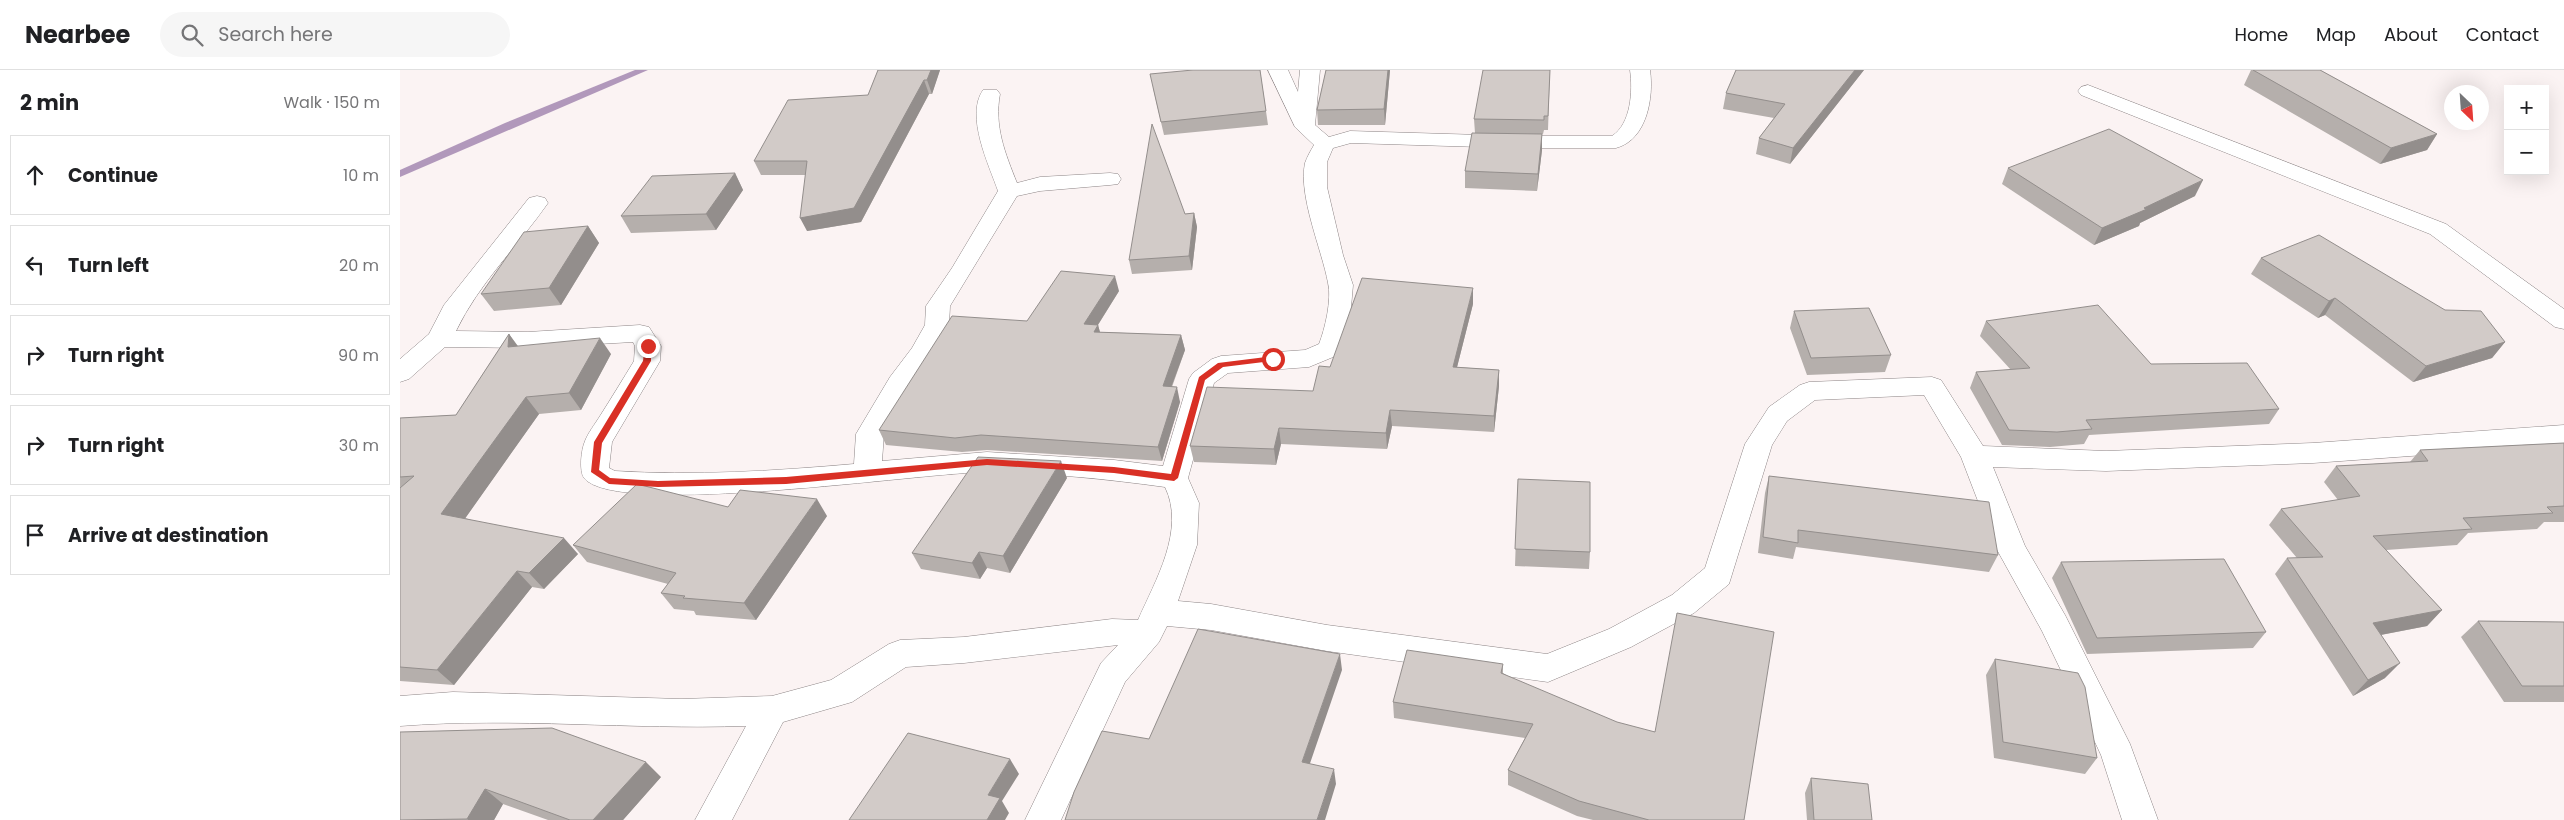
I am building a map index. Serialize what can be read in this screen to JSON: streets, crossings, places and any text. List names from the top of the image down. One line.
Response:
{"north":"bottom right","page":{"header":"Nearbee","search":"Search here","nav":["Home","Map","About","Contact"],"heading":["2 min","Walk · 150 m"],"map_buttons":["+","−"],"list":[["Continue","10 m"],["Turn left","20 m"],["Turn right","90 m"],["Turn right","30 m"],"Arrive at destination"]}}
